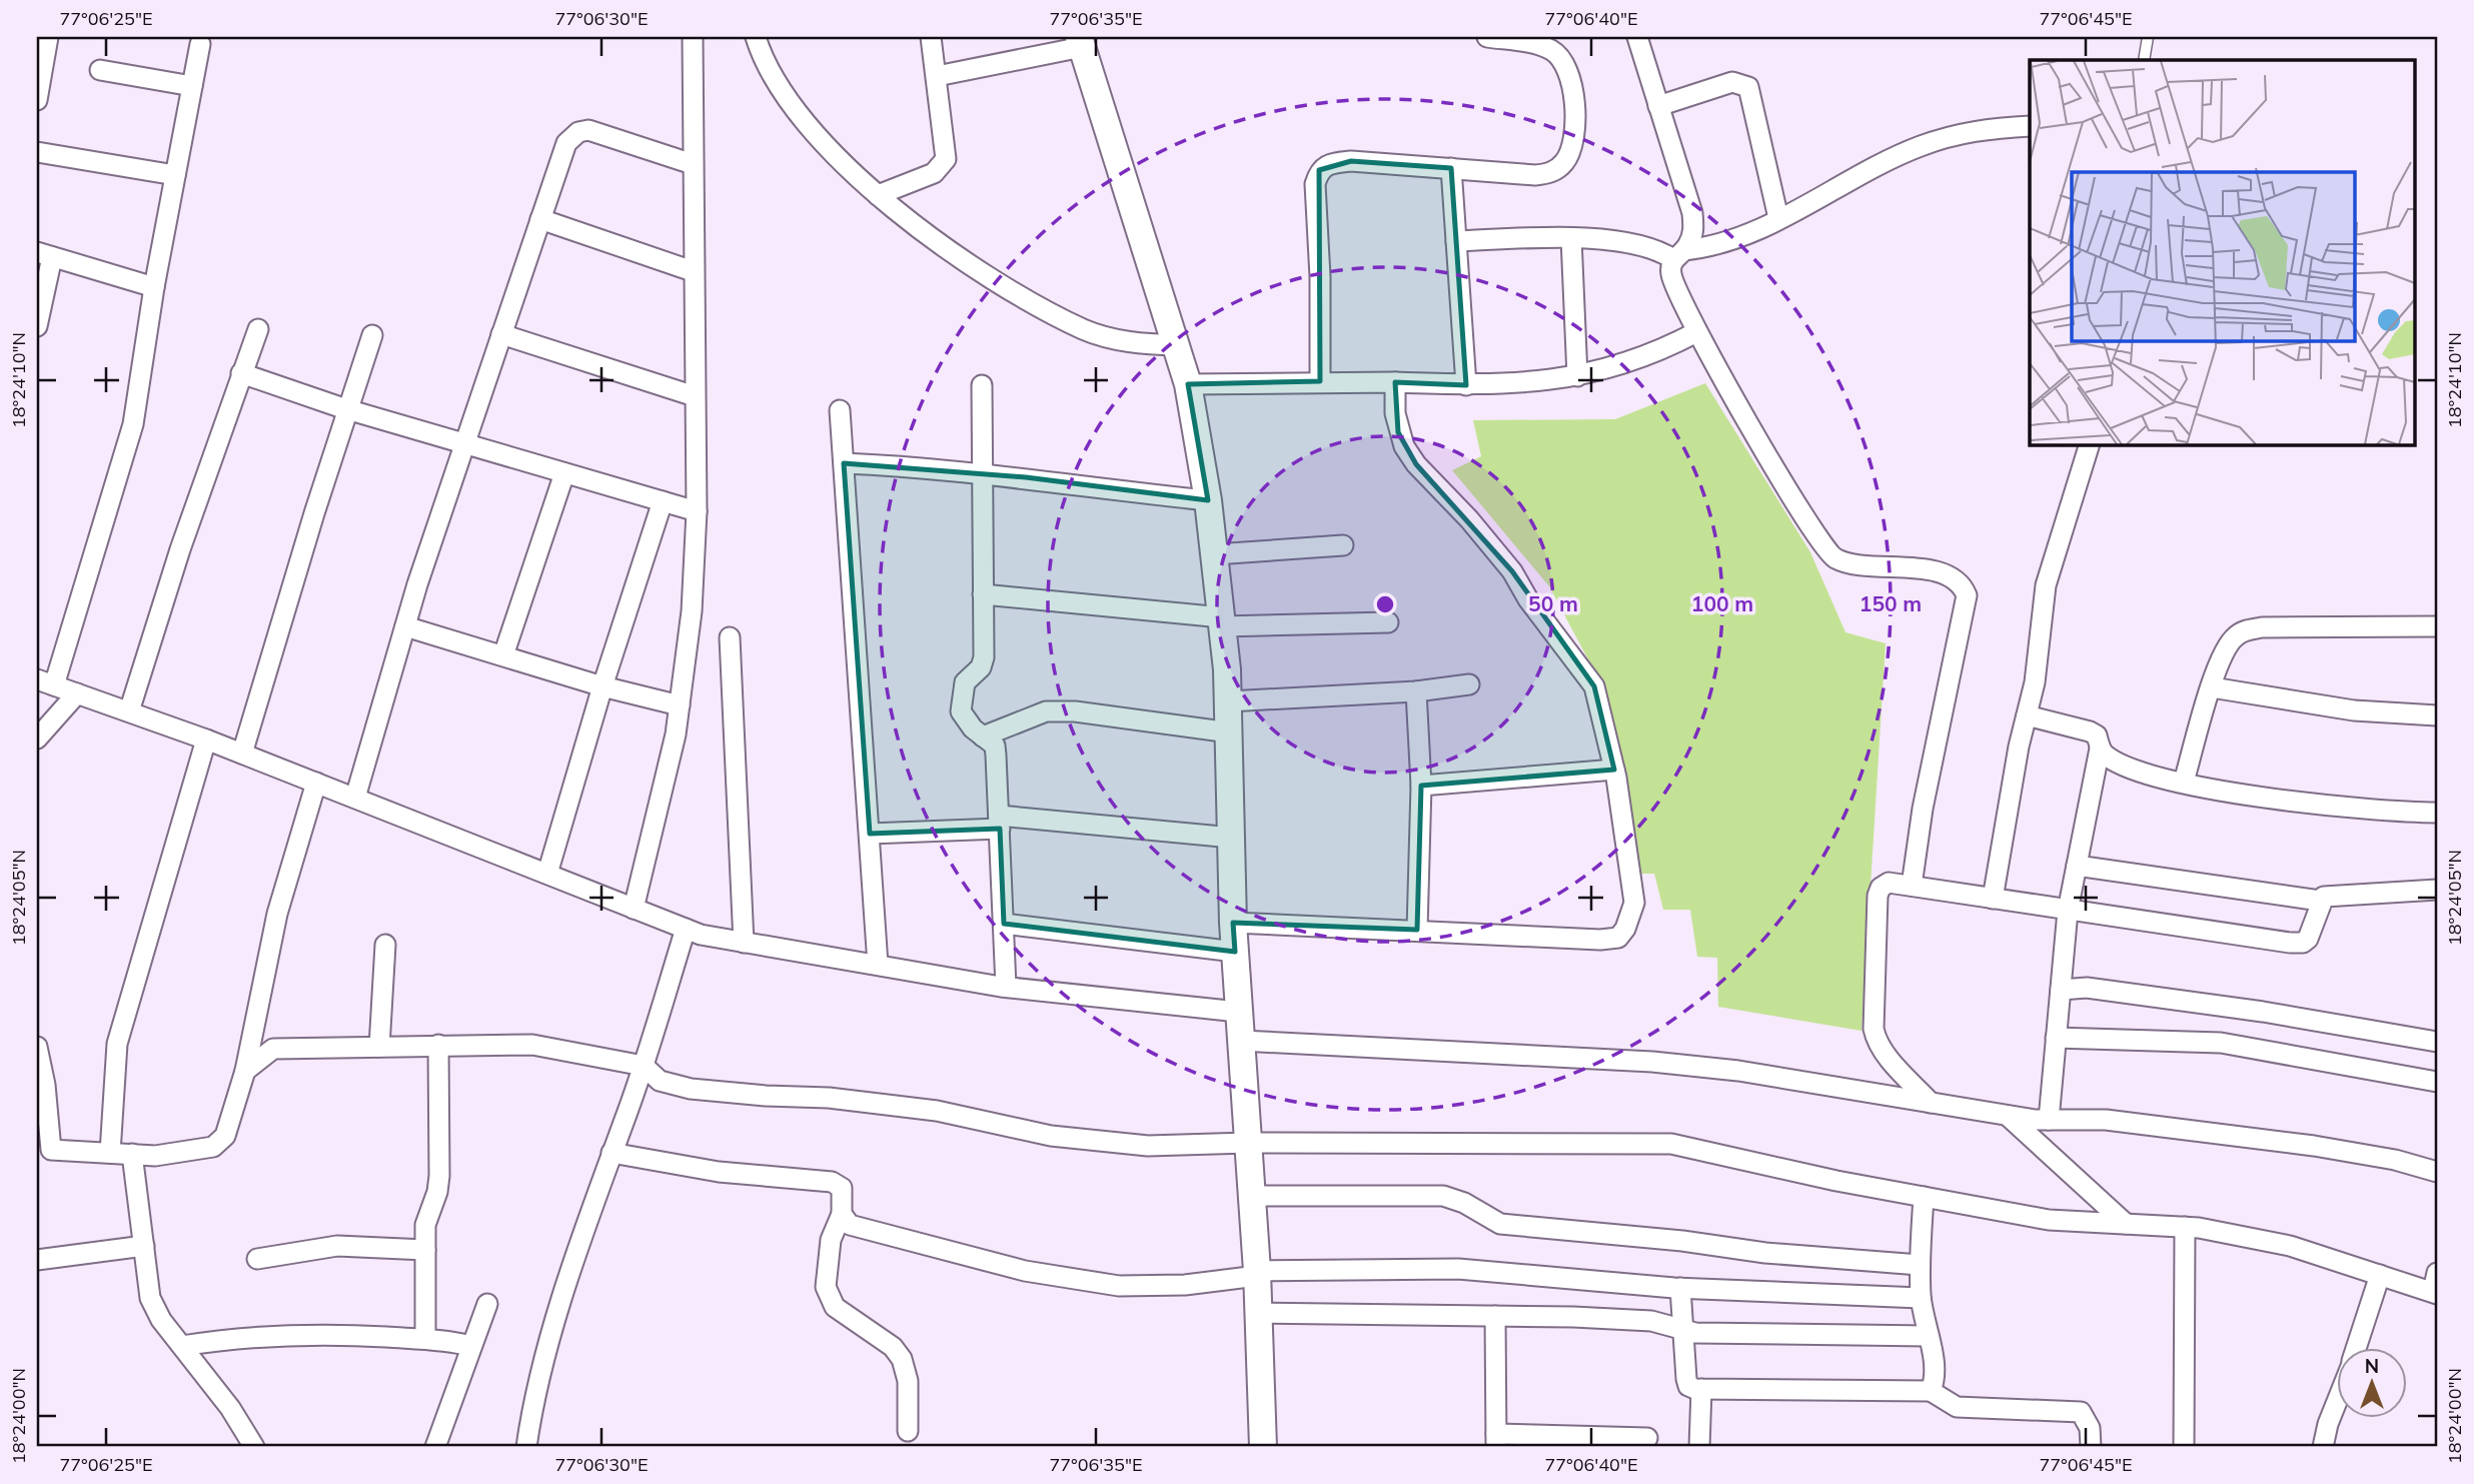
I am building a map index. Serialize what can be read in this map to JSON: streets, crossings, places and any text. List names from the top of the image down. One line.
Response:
{"north":"top","coordinates":["77°06'25\"E","77°06'30\"E","77°06'35\"E","77°06'40\"E","77°06'45\"E","18°24'10\"N","18°24'05\"N","18°24'00\"N"],"rings":["50 m","100 m","150 m"]}
